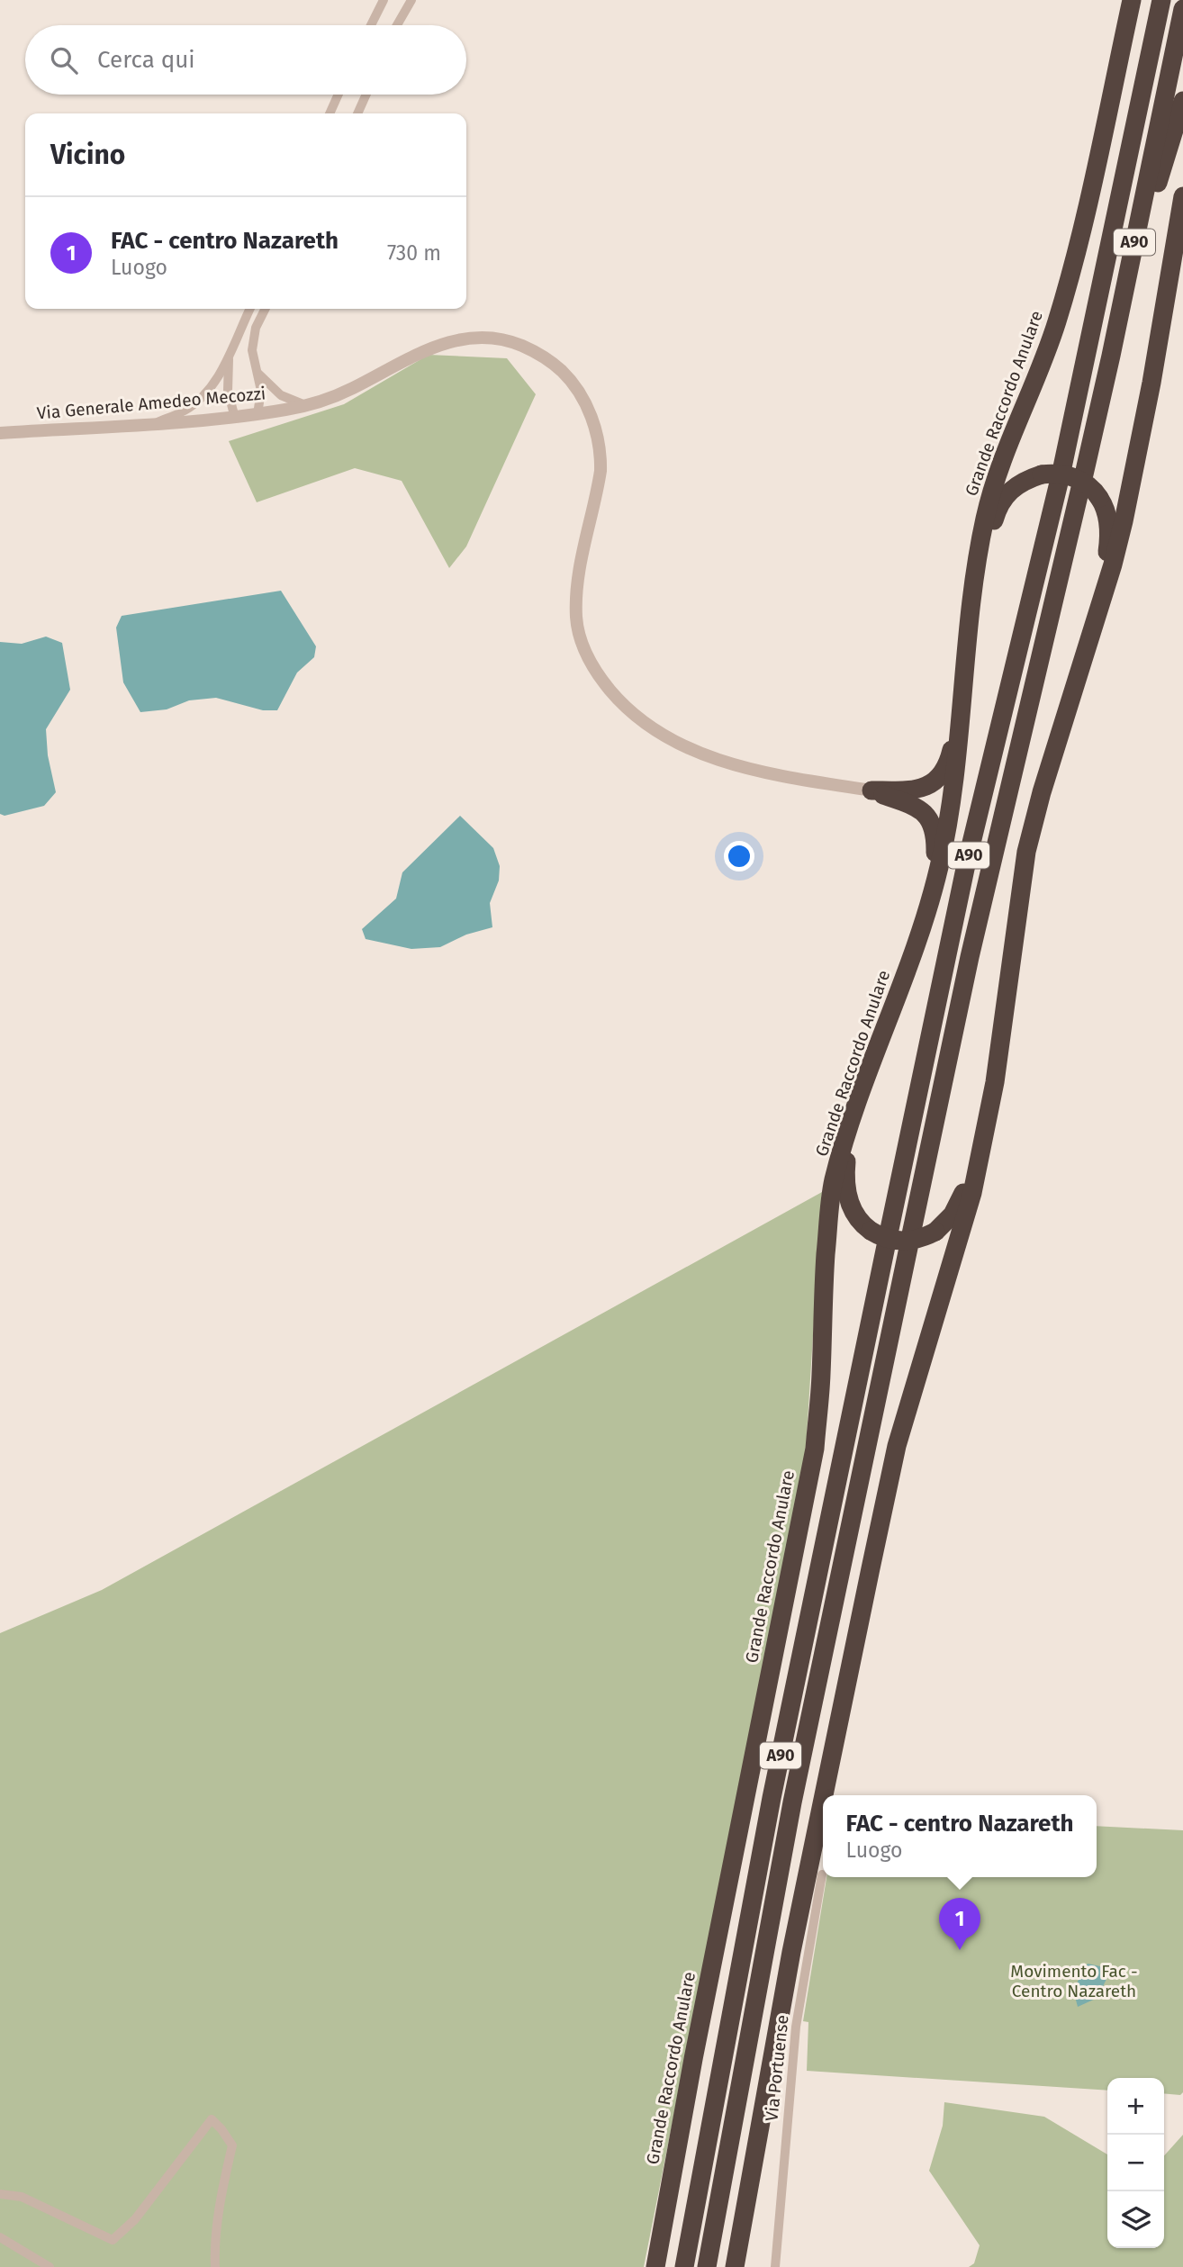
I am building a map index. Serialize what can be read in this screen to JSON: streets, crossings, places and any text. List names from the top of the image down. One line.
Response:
{"streets":{"highway":["A90","Grande Raccordo Anulare"],"street":["Via Generale Amedeo Mecozzi","Via Portuense"]},"parks":["Movimento Fac - Centro Nazareth"],"page":{"search":"Cerca qui","heading":"Vicino","list":[{"mark":"1","name":"FAC - centro Nazareth","note":"Luogo","value":"730 m"}],"popup":["FAC - centro Nazareth","Luogo"],"pins":"1","map_buttons":["+","−"]}}
